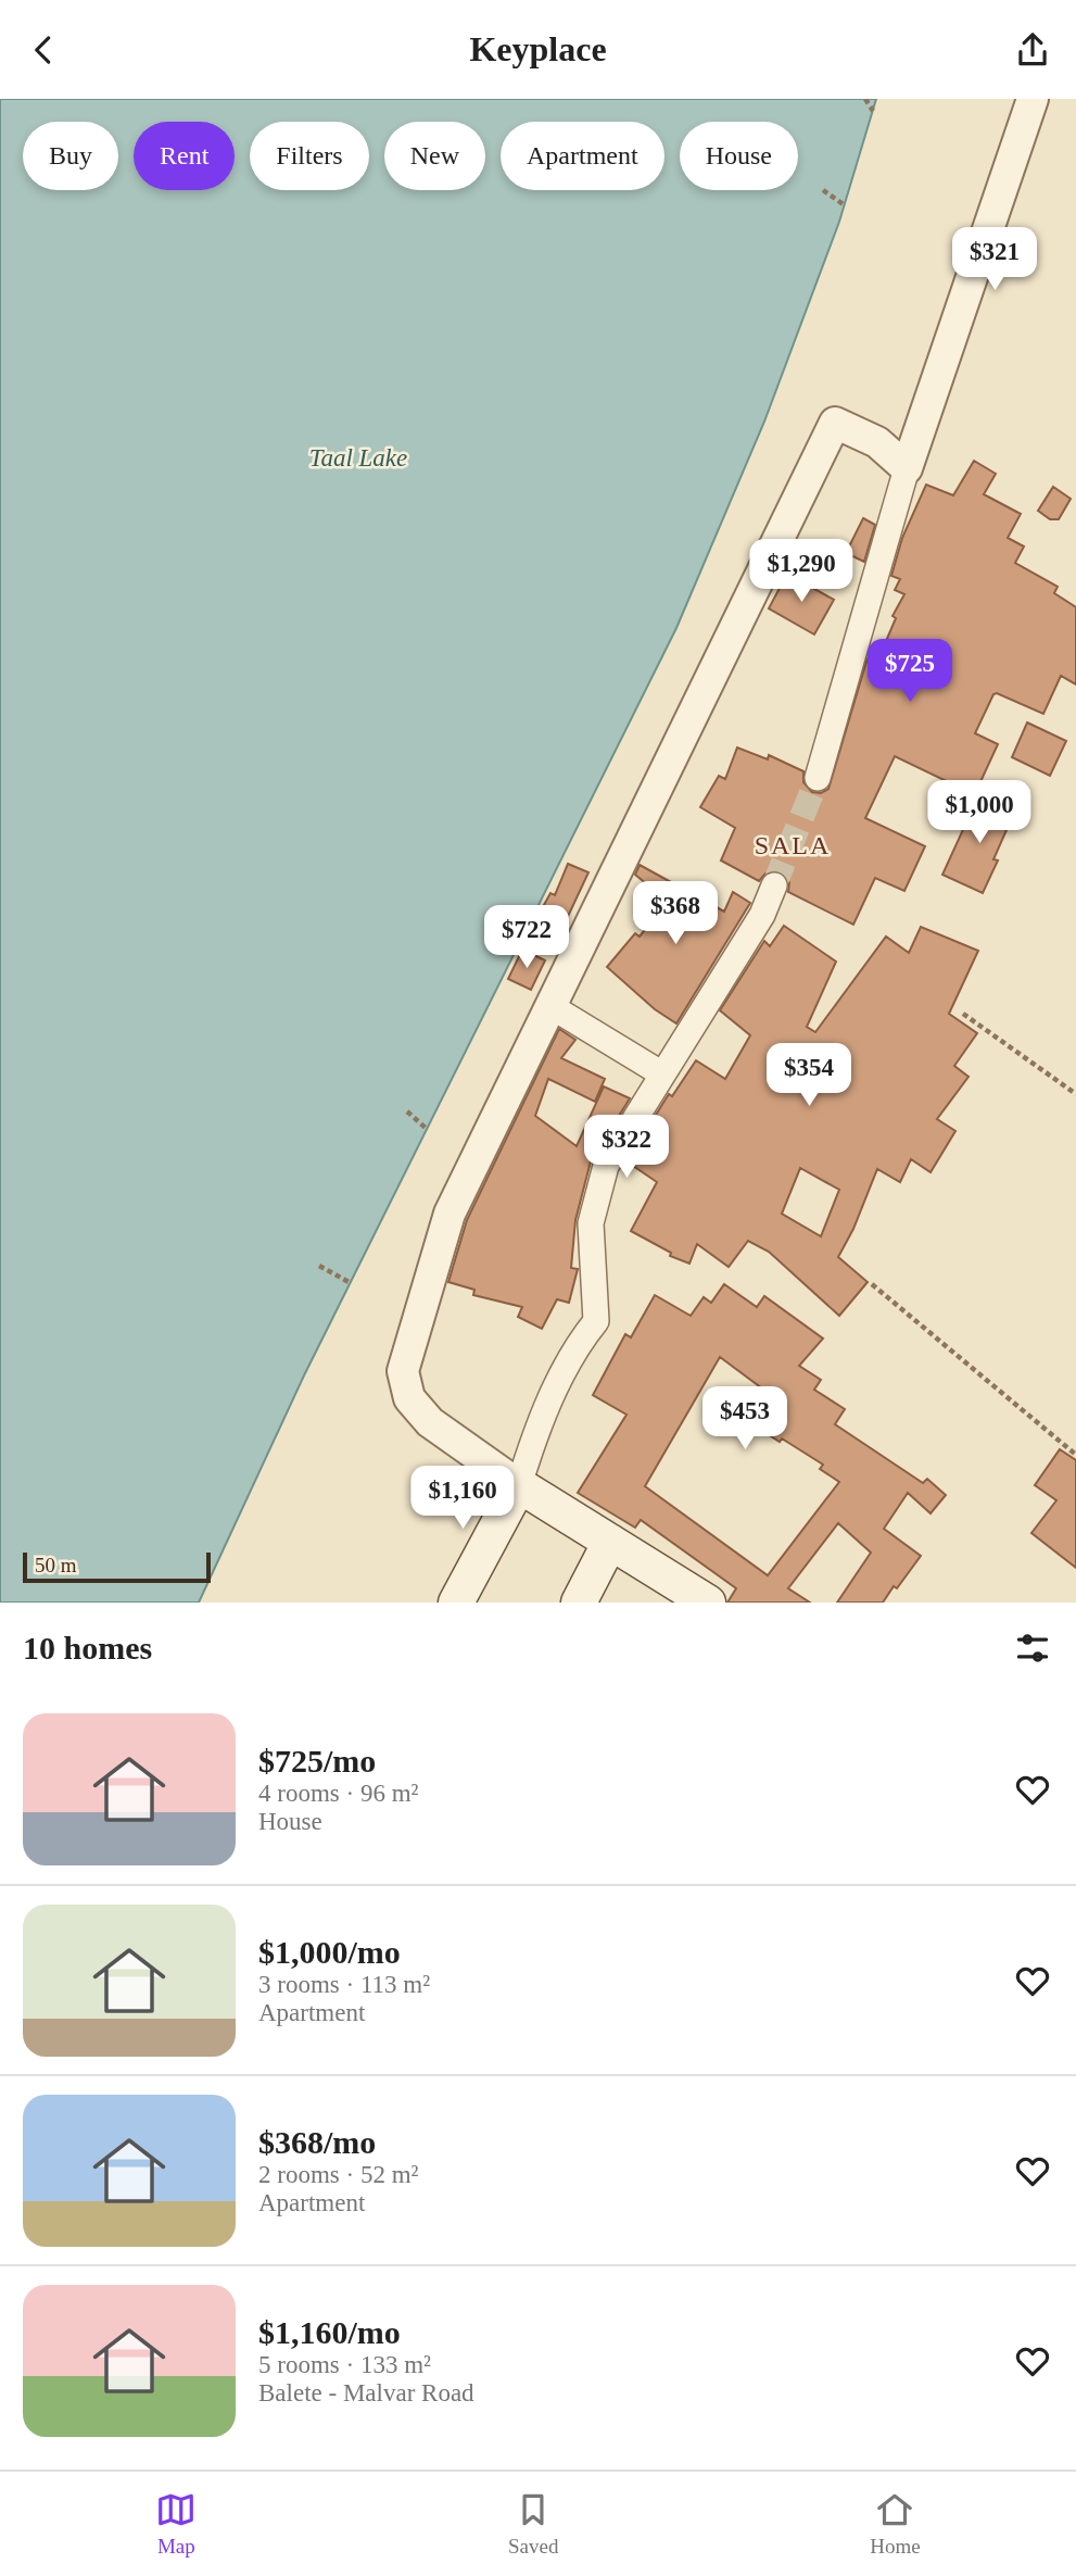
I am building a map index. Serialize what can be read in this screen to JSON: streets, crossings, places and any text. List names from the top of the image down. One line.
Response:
{"districts":["SALA"],"water":["Taal Lake"],"scale_bar":"50 m","page":{"header":"Keyplace","chip":["Buy","Rent","Filters","New","Apartment","House"],"price":["$321","$1,290","$725","$1,000","$368","$722","$354","$322","$453","$1,160"],"scale":"50 m","heading":"10 homes","list":[{"name":"$725/mo","note":"4 rooms · 96 m² · House"},{"name":"$1,000/mo","note":"3 rooms · 113 m² · Apartment"},{"name":"$368/mo","note":"2 rooms · 52 m² · Apartment"},{"name":"$1,160/mo","note":"5 rooms · 133 m² · Balete - Malvar Road"}],"tabs":["Map","Saved","Home"]}}
